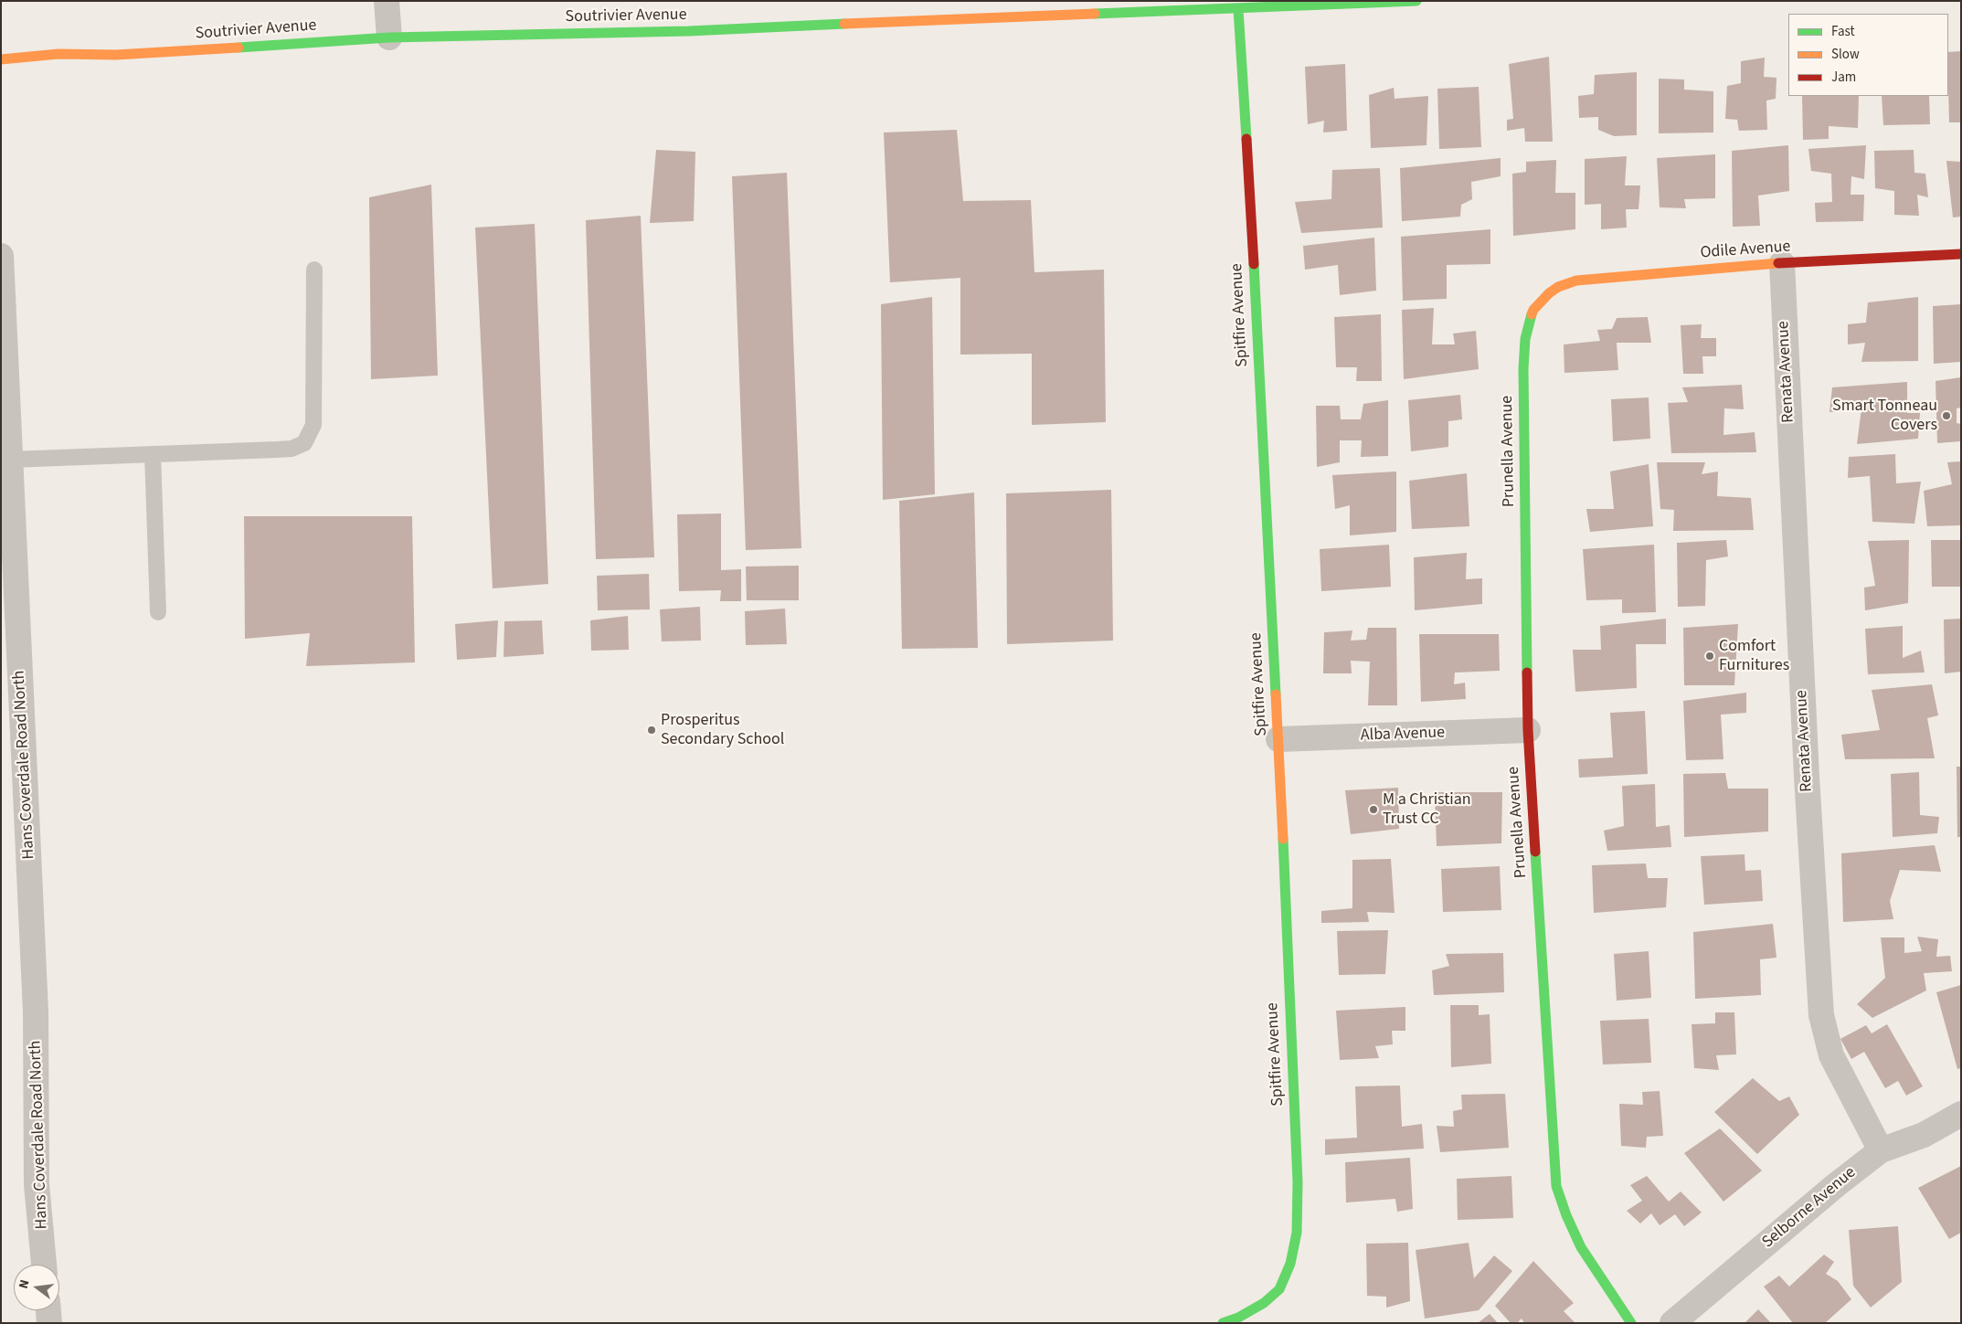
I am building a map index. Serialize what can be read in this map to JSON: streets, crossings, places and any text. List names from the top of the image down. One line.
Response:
{"streets":{"street":["Soutrivier Avenue","Odile Avenue","Spitfire Avenue","Renata Avenue","Prunella Avenue","Alba Avenue","Hans Coverdale Road North","Selborne Avenue"]},"crossings":[["Soutrivier Avenue","Spitfire Avenue"],["Odile Avenue","Renata Avenue"],["Odile Avenue","Prunella Avenue"],["Spitfire Avenue","Alba Avenue"],["Renata Avenue","Selborne Avenue"],["Prunella Avenue","Alba Avenue"]],"places":["Smart Tonneau Covers","Comfort Furnitures","Prosperitus Secondary School","M a Christian Trust CC"],"legend":["Fast","Slow","Jam"],"north":"left"}
